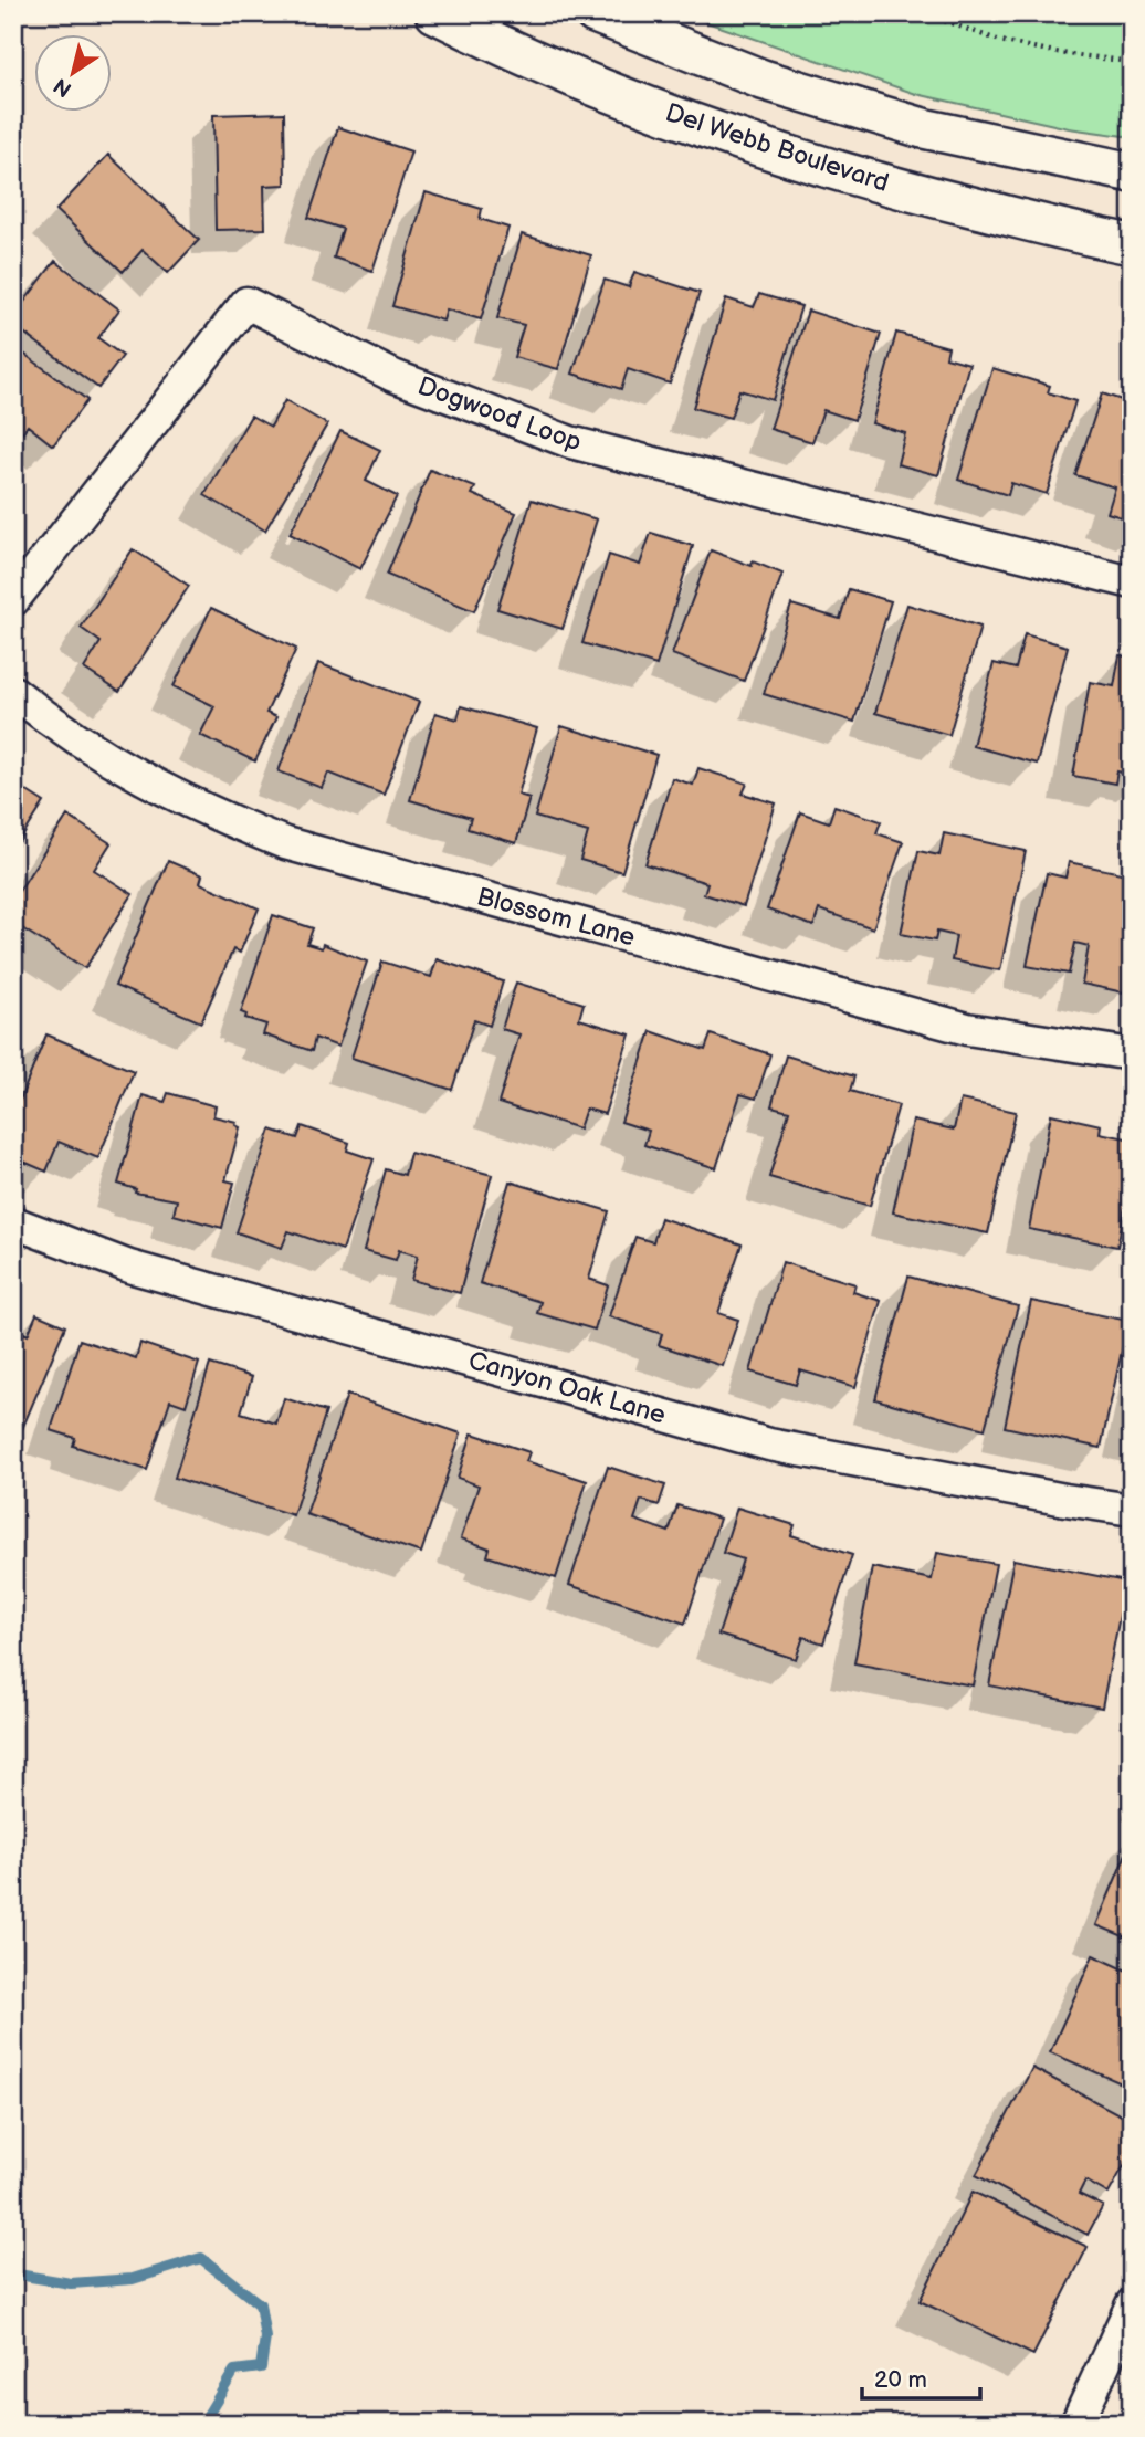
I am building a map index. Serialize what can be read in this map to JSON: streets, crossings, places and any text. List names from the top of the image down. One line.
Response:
{"streets":{"street":["Del Webb Boulevard","Dogwood Loop","Blossom Lane","Canyon Oak Lane"]},"scale_bar":"20 m","north":"bottom left"}
